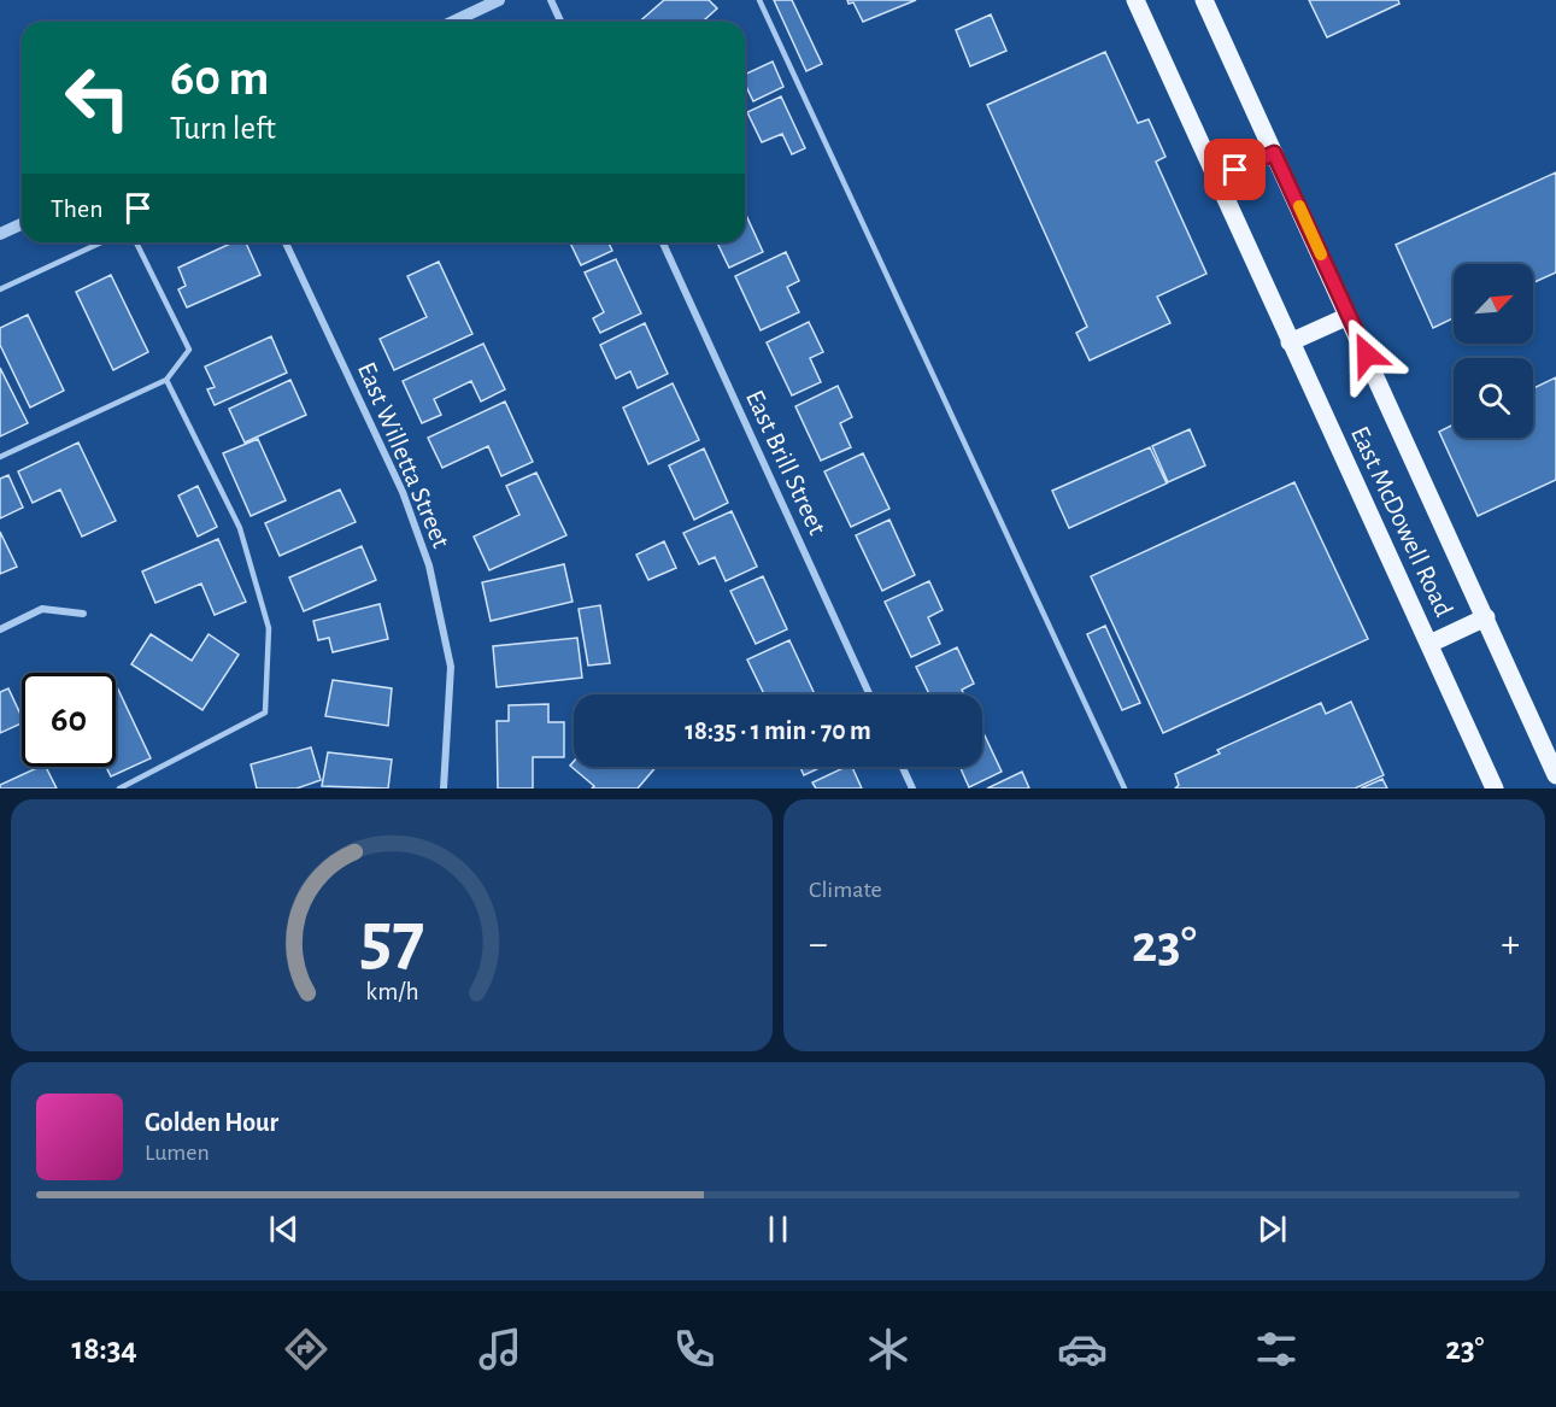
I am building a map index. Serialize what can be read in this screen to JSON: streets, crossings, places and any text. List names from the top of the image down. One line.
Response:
{"streets":{"main road":["East McDowell Road"],"street":["East Willetta Street","East Brill Street"]},"north":"top right","page":{"turn":["60 m","Turn left"],"then":"Then","limit":"60","trip":"18:35 · 1 min · 70 m","tile":"Climate","heat":["−","23°","+"],"song":["Golden Hour","Lumen"],"tabs":["18:34","23°"],"gauge":["57","km/h"]}}
